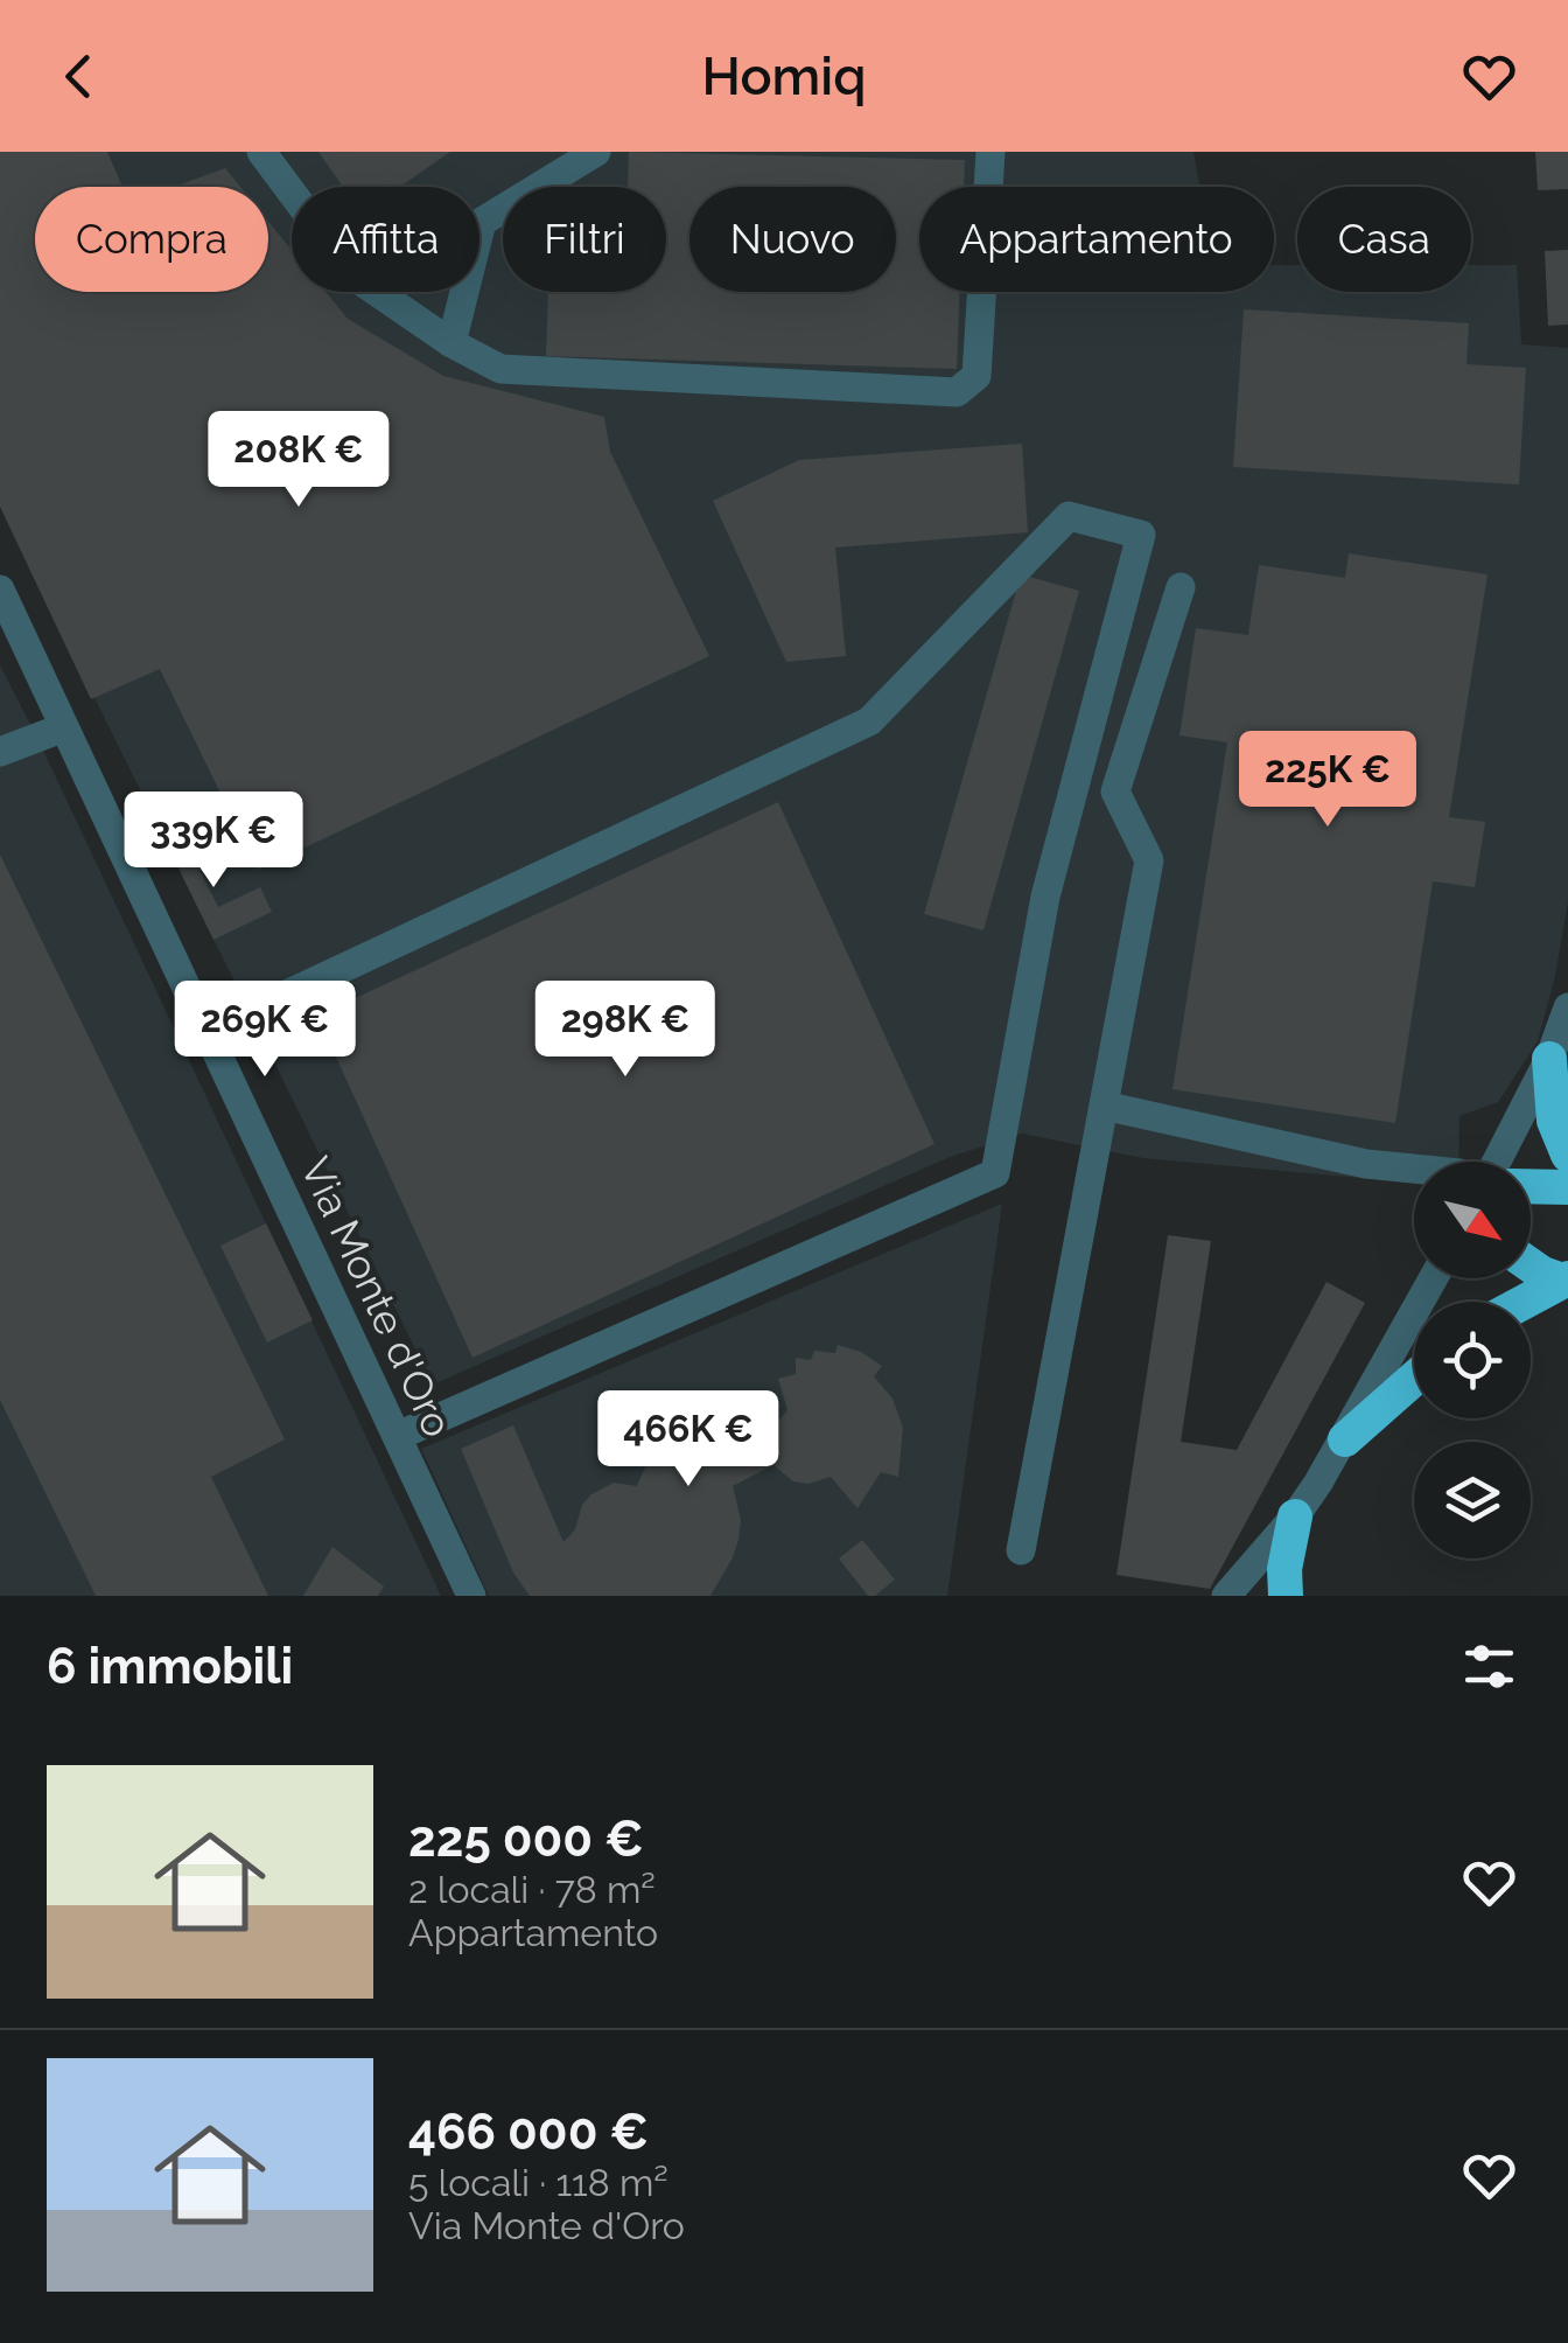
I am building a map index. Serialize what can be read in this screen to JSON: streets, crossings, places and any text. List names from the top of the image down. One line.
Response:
{"streets":{"street":["Via Monte d'Oro"]},"north":"bottom right","page":{"header":"Homiq","chip":["Compra","Affitta","Filtri","Nuovo","Appartamento","Casa"],"price":["208K €","225K €","339K €","269K €","298K €","466K €"],"heading":"6 immobili","list":[{"name":"225 000 €","note":"2 locali · 78 m² · Appartamento"},{"name":"466 000 €","note":"5 locali · 118 m² · Via Monte d'Oro"}]}}
